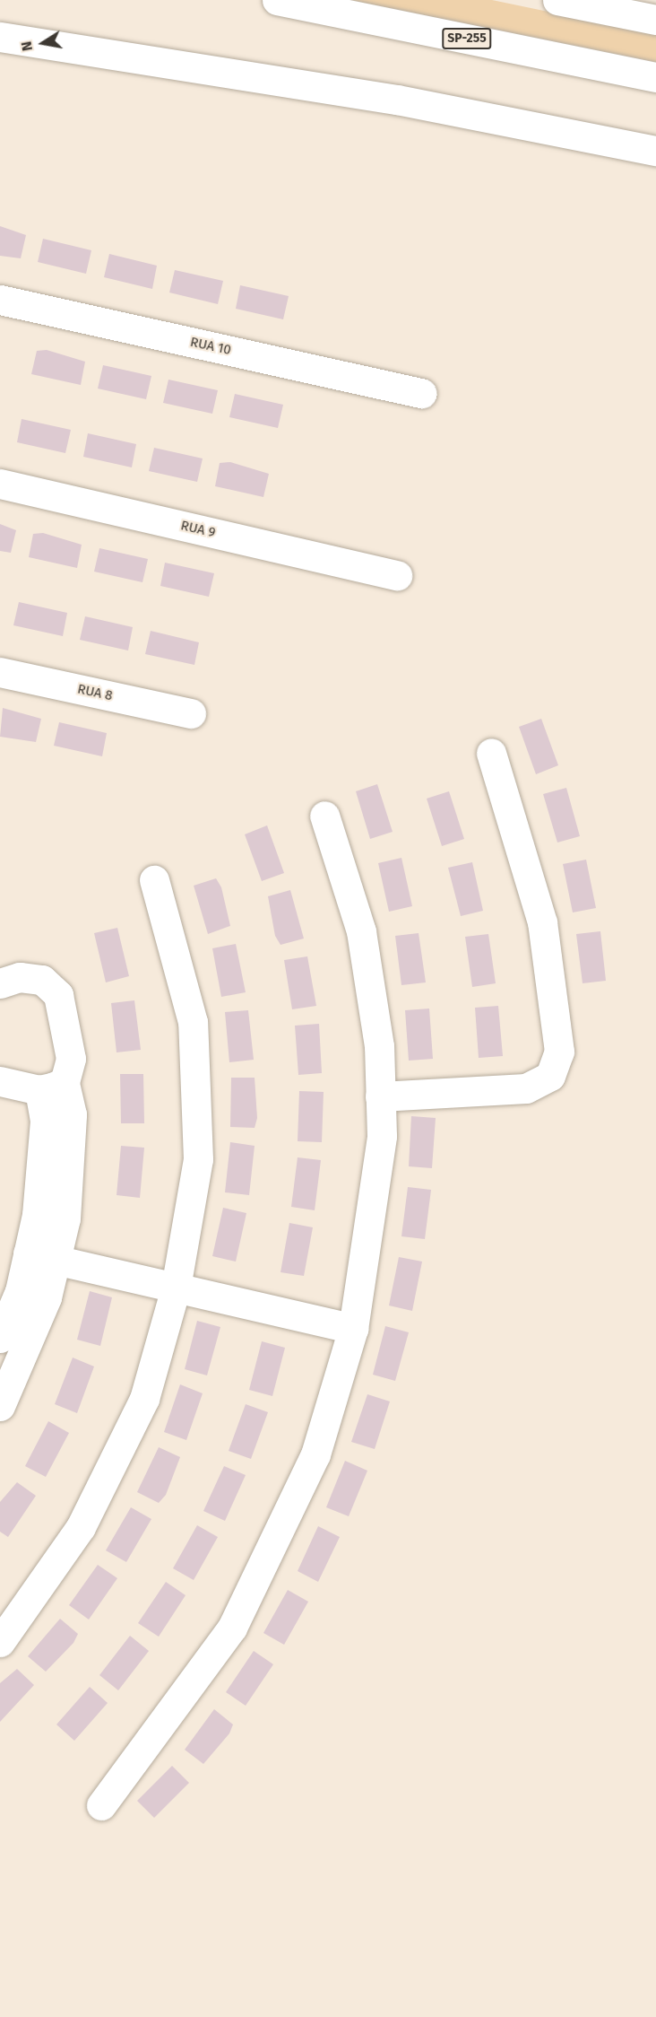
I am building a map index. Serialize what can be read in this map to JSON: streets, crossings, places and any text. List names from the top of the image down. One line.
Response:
{"streets":{"main road":["SP-255","RUA 10","RUA 9","RUA 8"]},"north":"left"}
